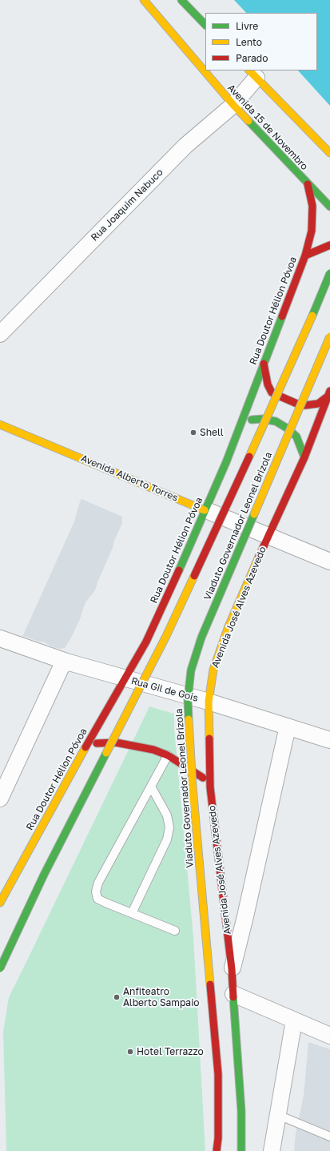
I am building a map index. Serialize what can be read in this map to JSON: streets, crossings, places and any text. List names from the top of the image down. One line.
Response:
{"streets":{"main road":["Avenida 15 de Novembro","Rua Doutor Hélion Póvoa","Avenida Alberto Torres","Viaduto Governador Leonel Brizola","Avenida José Alves Azevedo"],"street":["Rua Joaquim Nabuco","Rua Gil de Gois"]},"crossings":[["Avenida 15 de Novembro","Rua Joaquim Nabuco"],["Avenida 15 de Novembro","Rua Doutor Hélion Póvoa"],["Rua Doutor Hélion Póvoa","Avenida Alberto Torres"],["Rua Doutor Hélion Póvoa","Rua Gil de Gois"],["Avenida Alberto Torres","Avenida José Alves Azevedo"],["Avenida José Alves Azevedo","Rua Gil de Gois"]],"places":["Shell","Anfiteatro Alberto Sampaio","Hotel Terrazzo"],"legend":["Livre","Lento","Parado"]}
